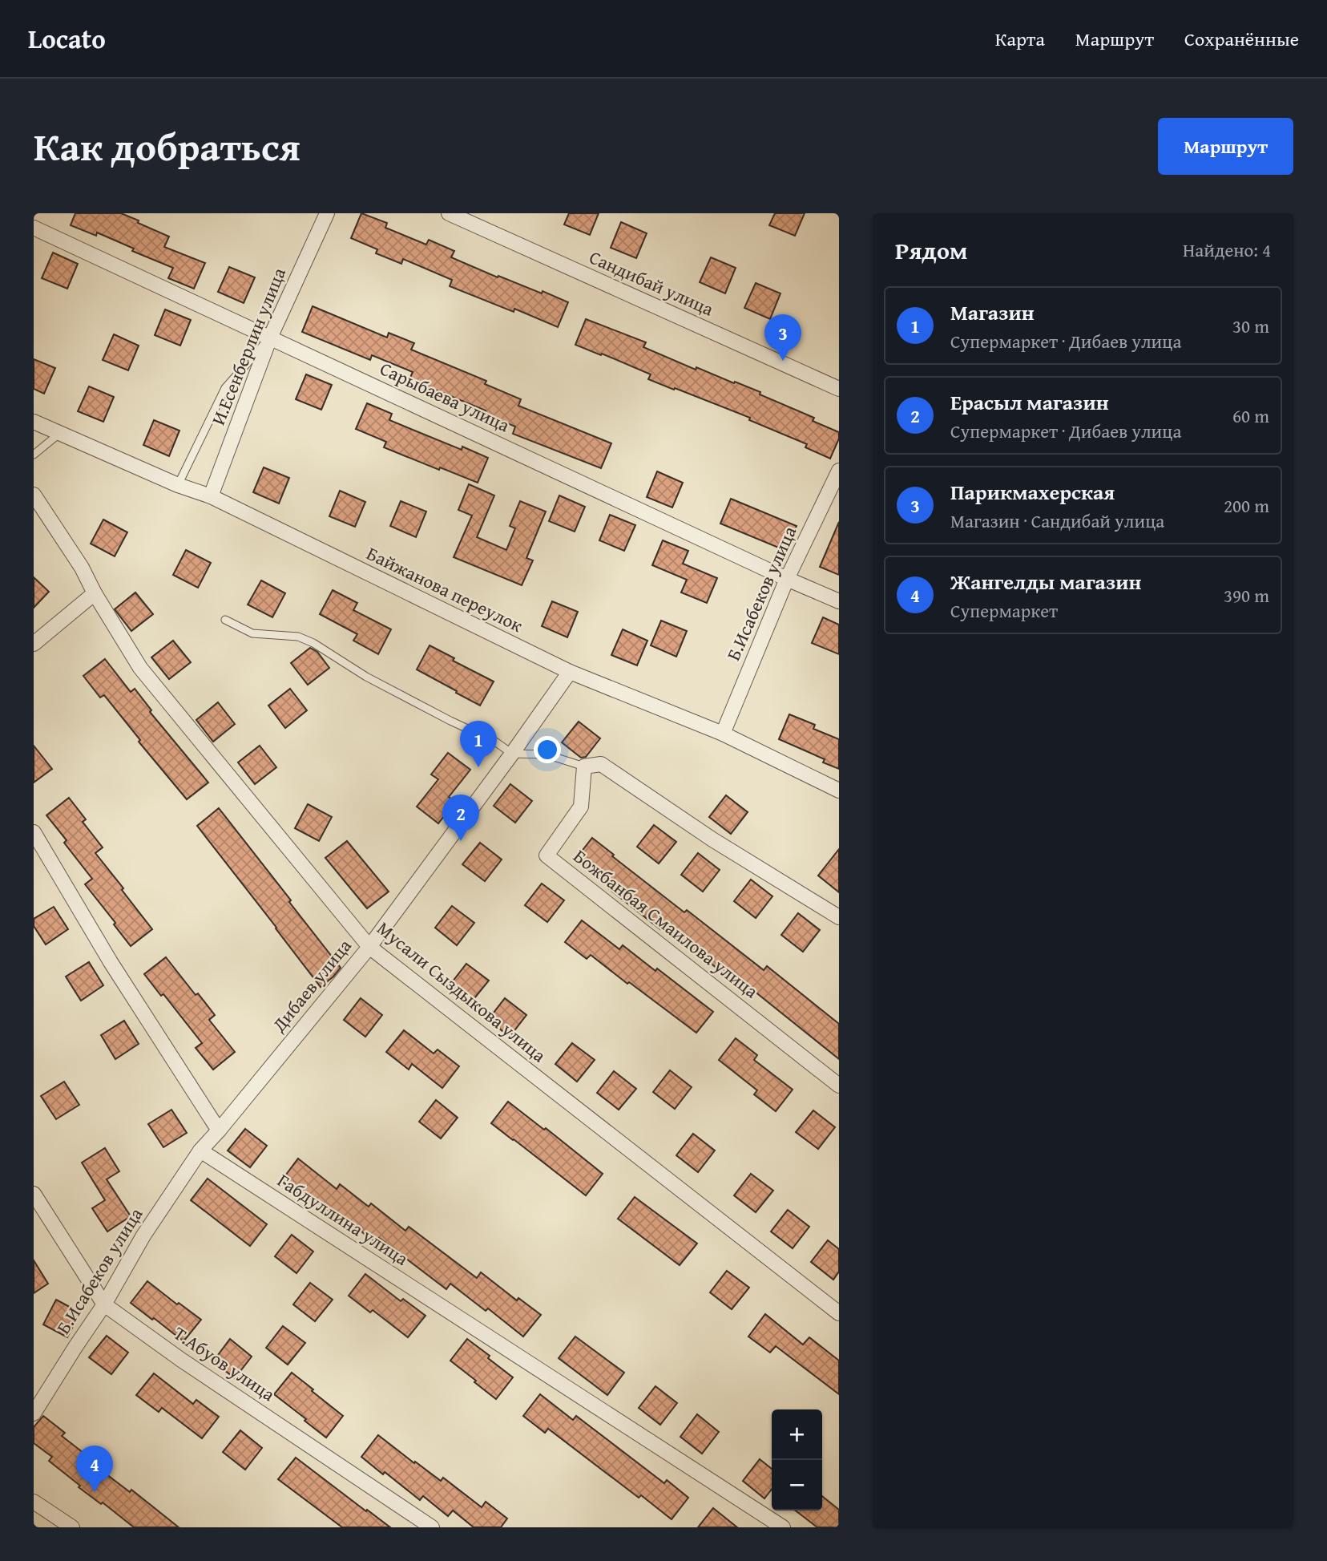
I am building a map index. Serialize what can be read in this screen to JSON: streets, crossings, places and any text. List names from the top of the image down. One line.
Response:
{"streets":{"street":["Сандибай улица","И.Есенберлин улица","Сарыбаева улица","Байжанова переулок","Б.Исабеков улица","Божбанбая Смаилова улица","Дибаев улица","Мусали Сыздыкова улица","Габдуллина улица","Т.Абуов улица"]},"crossings":[["И.Есенберлин улица","Сарыбаева улица"],["И.Есенберлин улица","Байжанова переулок"],["Сарыбаева улица","Б.Исабеков улица"],["Байжанова переулок","Б.Исабеков улица"],["Байжанова переулок","Дибаев улица"],["Б.Исабеков улица","Габдуллина улица"],["Б.Исабеков улица","Т.Абуов улица"],["Дибаев улица","Мусали Сыздыкова улица"]],"page":{"header":"Locato","nav":["Карта","Маршрут","Сохранённые"],"title":"Как добраться","buttons":"Маршрут","heading":["Рядом","Найдено: 4"],"list":[{"mark":"1","name":"Магазин","note":"Супермаркет · Дибаев улица","value":"30 m"},{"mark":"2","name":"Ерасыл магазин","note":"Супермаркет · Дибаев улица","value":"60 m"},{"mark":"3","name":"Парикмахерская","note":"Магазин · Сандибай улица","value":"200 m"},{"mark":"4","name":"Жангелды магазин","note":"Супермаркет","value":"390 m"}],"pins":["3","1","2","4"],"map_buttons":["+","−"]}}
